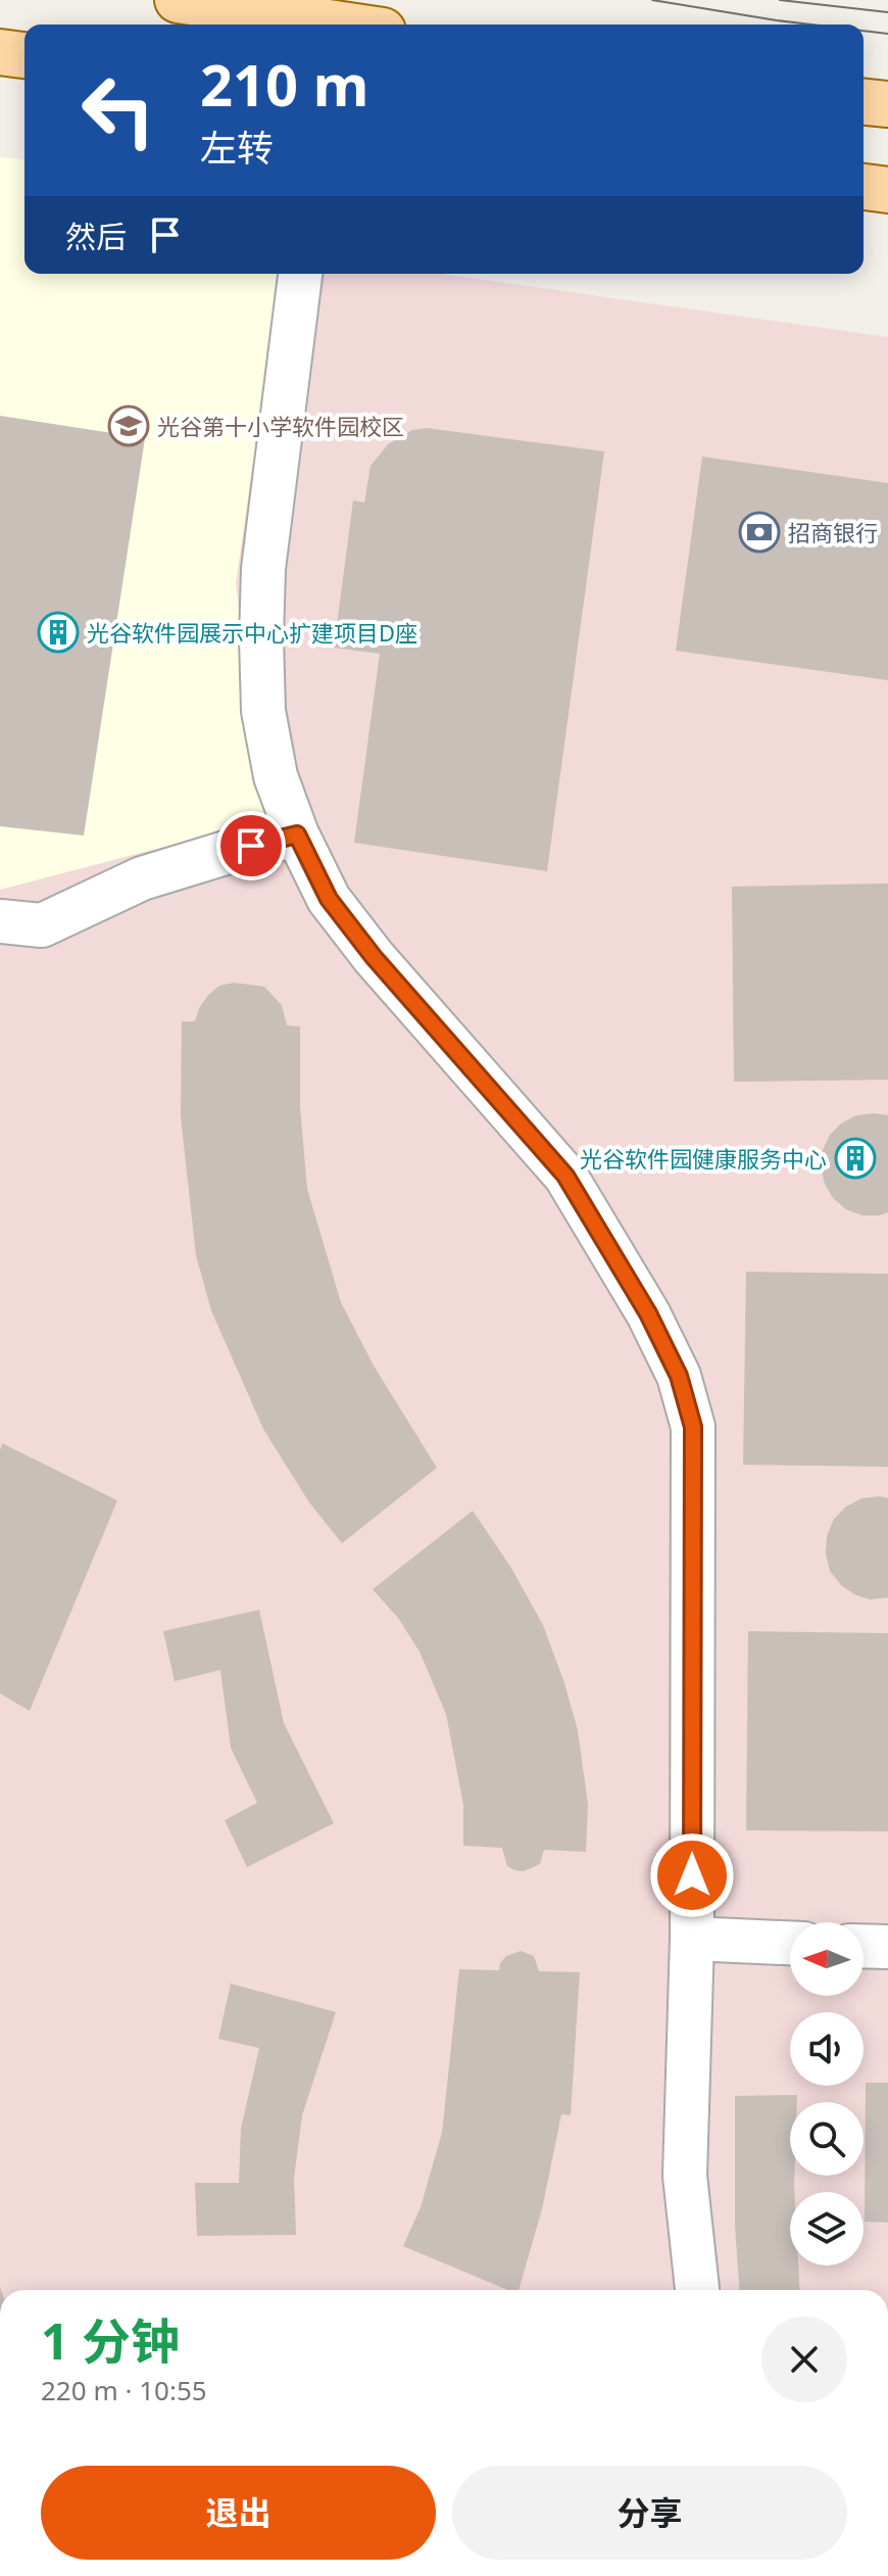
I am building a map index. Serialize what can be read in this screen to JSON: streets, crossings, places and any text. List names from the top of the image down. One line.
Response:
{"places":{"school or university":["光谷第十小学软件园校区"],"bank":["招商银行"],"building":["光谷软件园展示中心扩建项目D座","光谷软件园健康服务中心"]},"north":"left","page":{"turn":["210 m","左转"],"then":"然后","heading":["1 分钟","220 m · 10:55"],"buttons":["退出","分享"]}}
